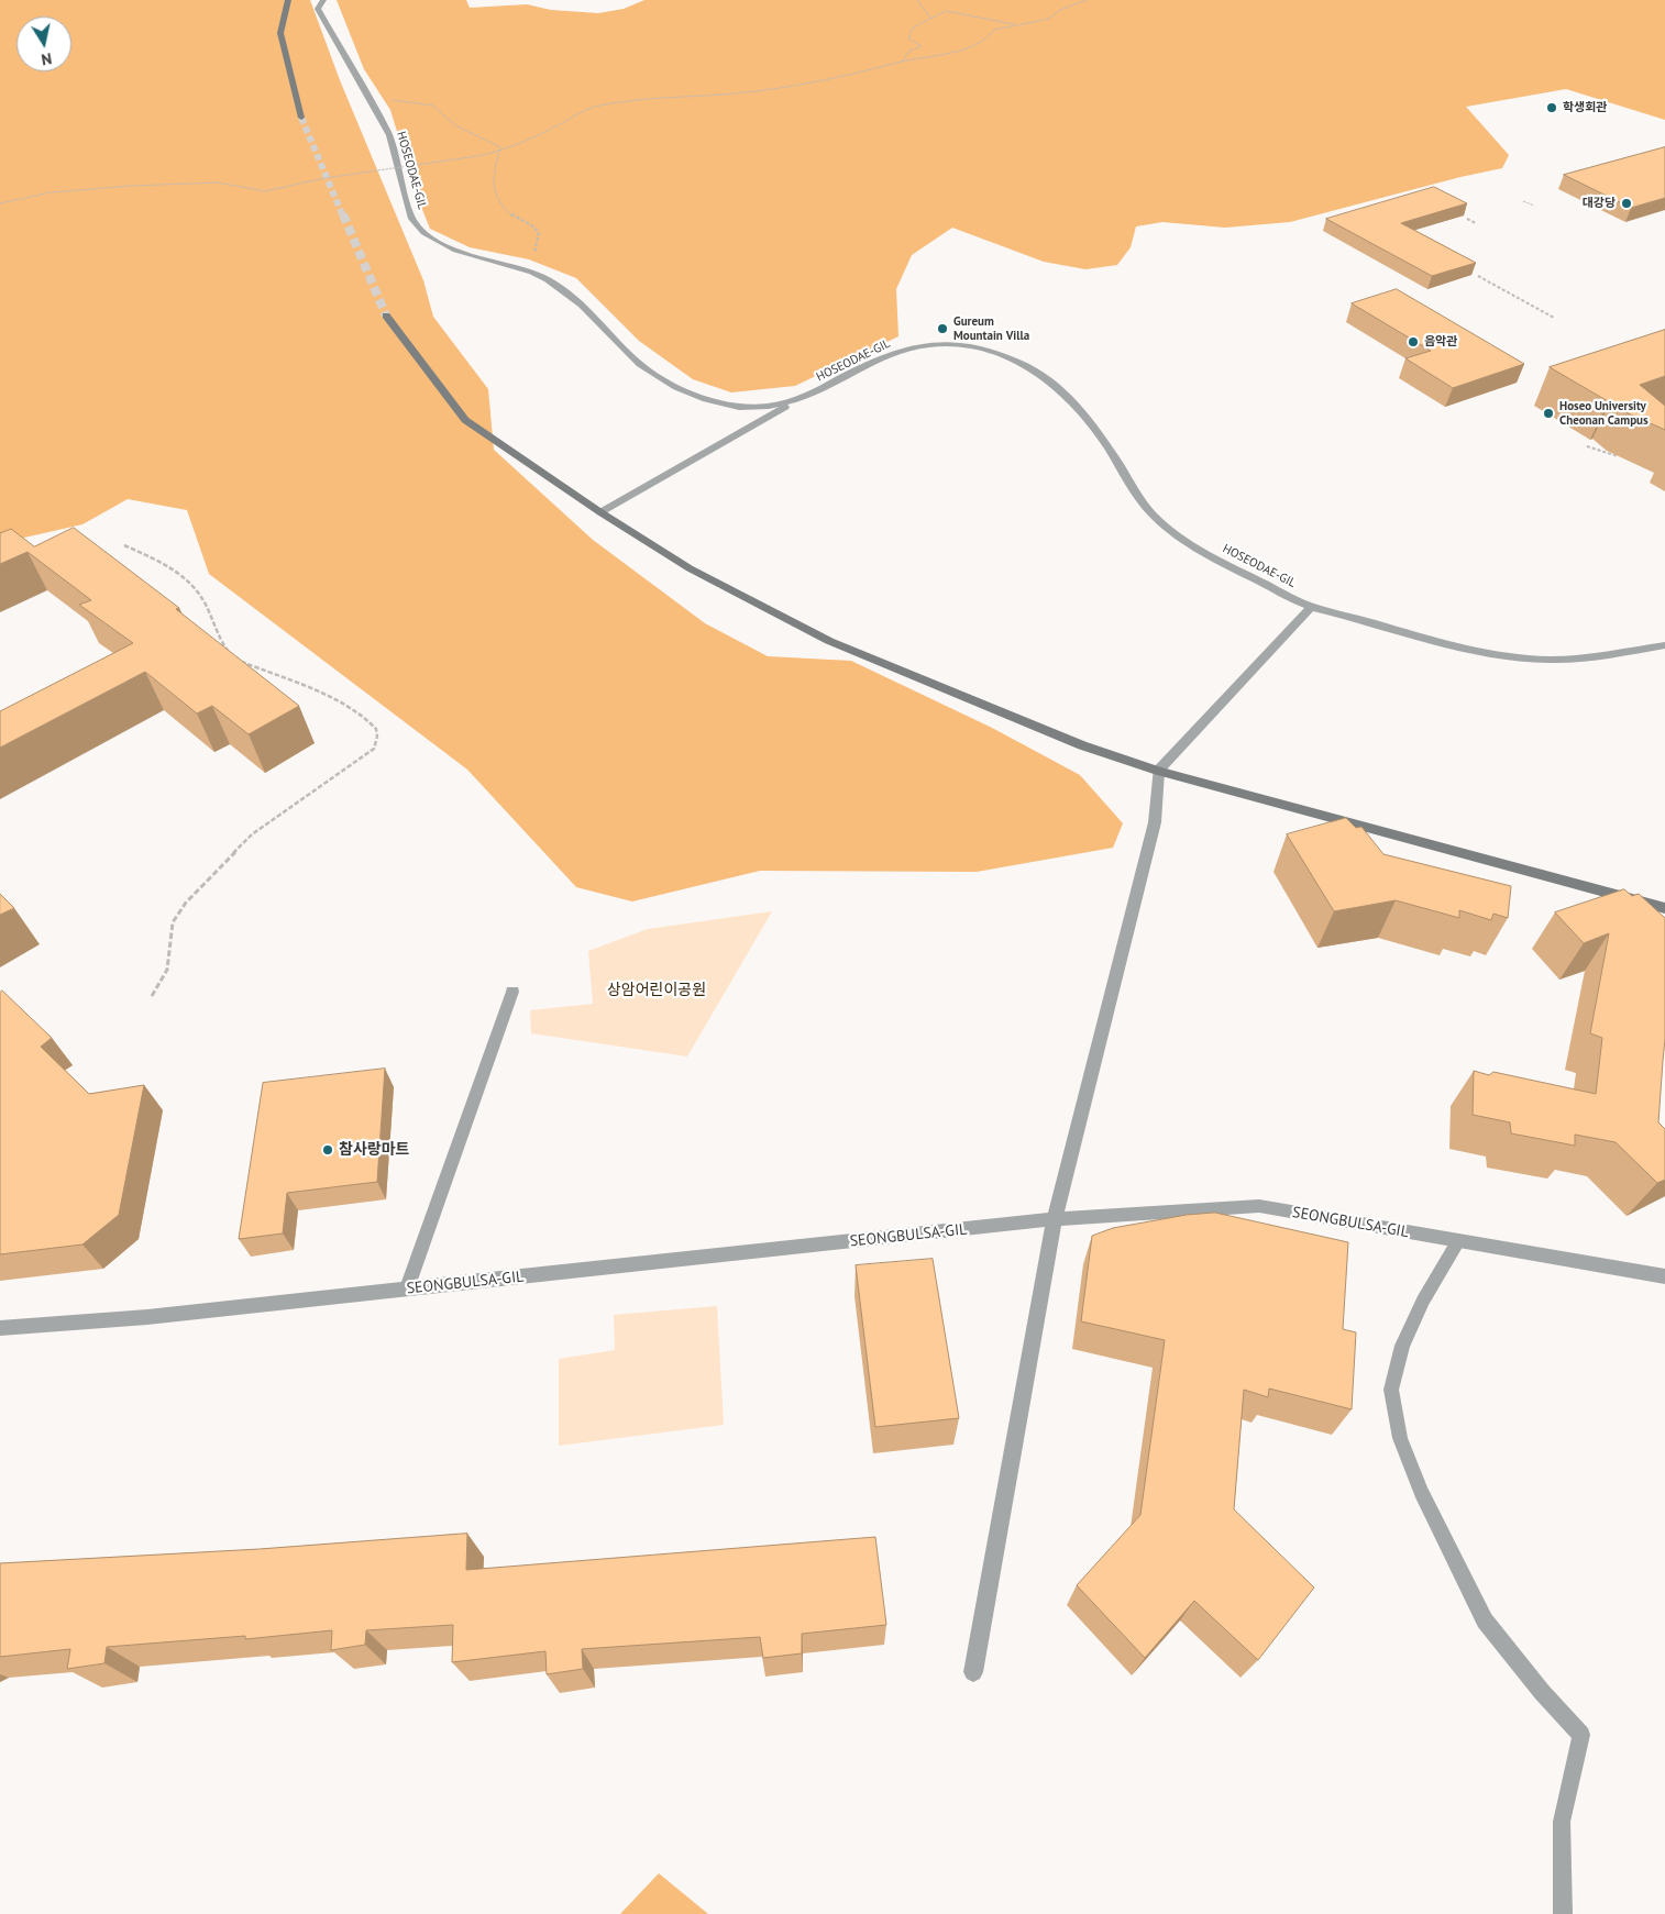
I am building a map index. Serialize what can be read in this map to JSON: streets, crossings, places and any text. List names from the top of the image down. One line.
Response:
{"streets":{"street":["HOSEODAE-GIL","SEONGBULSA-GIL"]},"parks":["상암어린이공원"],"places":["학생회관","대강당","Gureum Mountain Villa","음악관","Hoseo University Cheonan Campus","참사랑마트"],"north":"bottom"}
